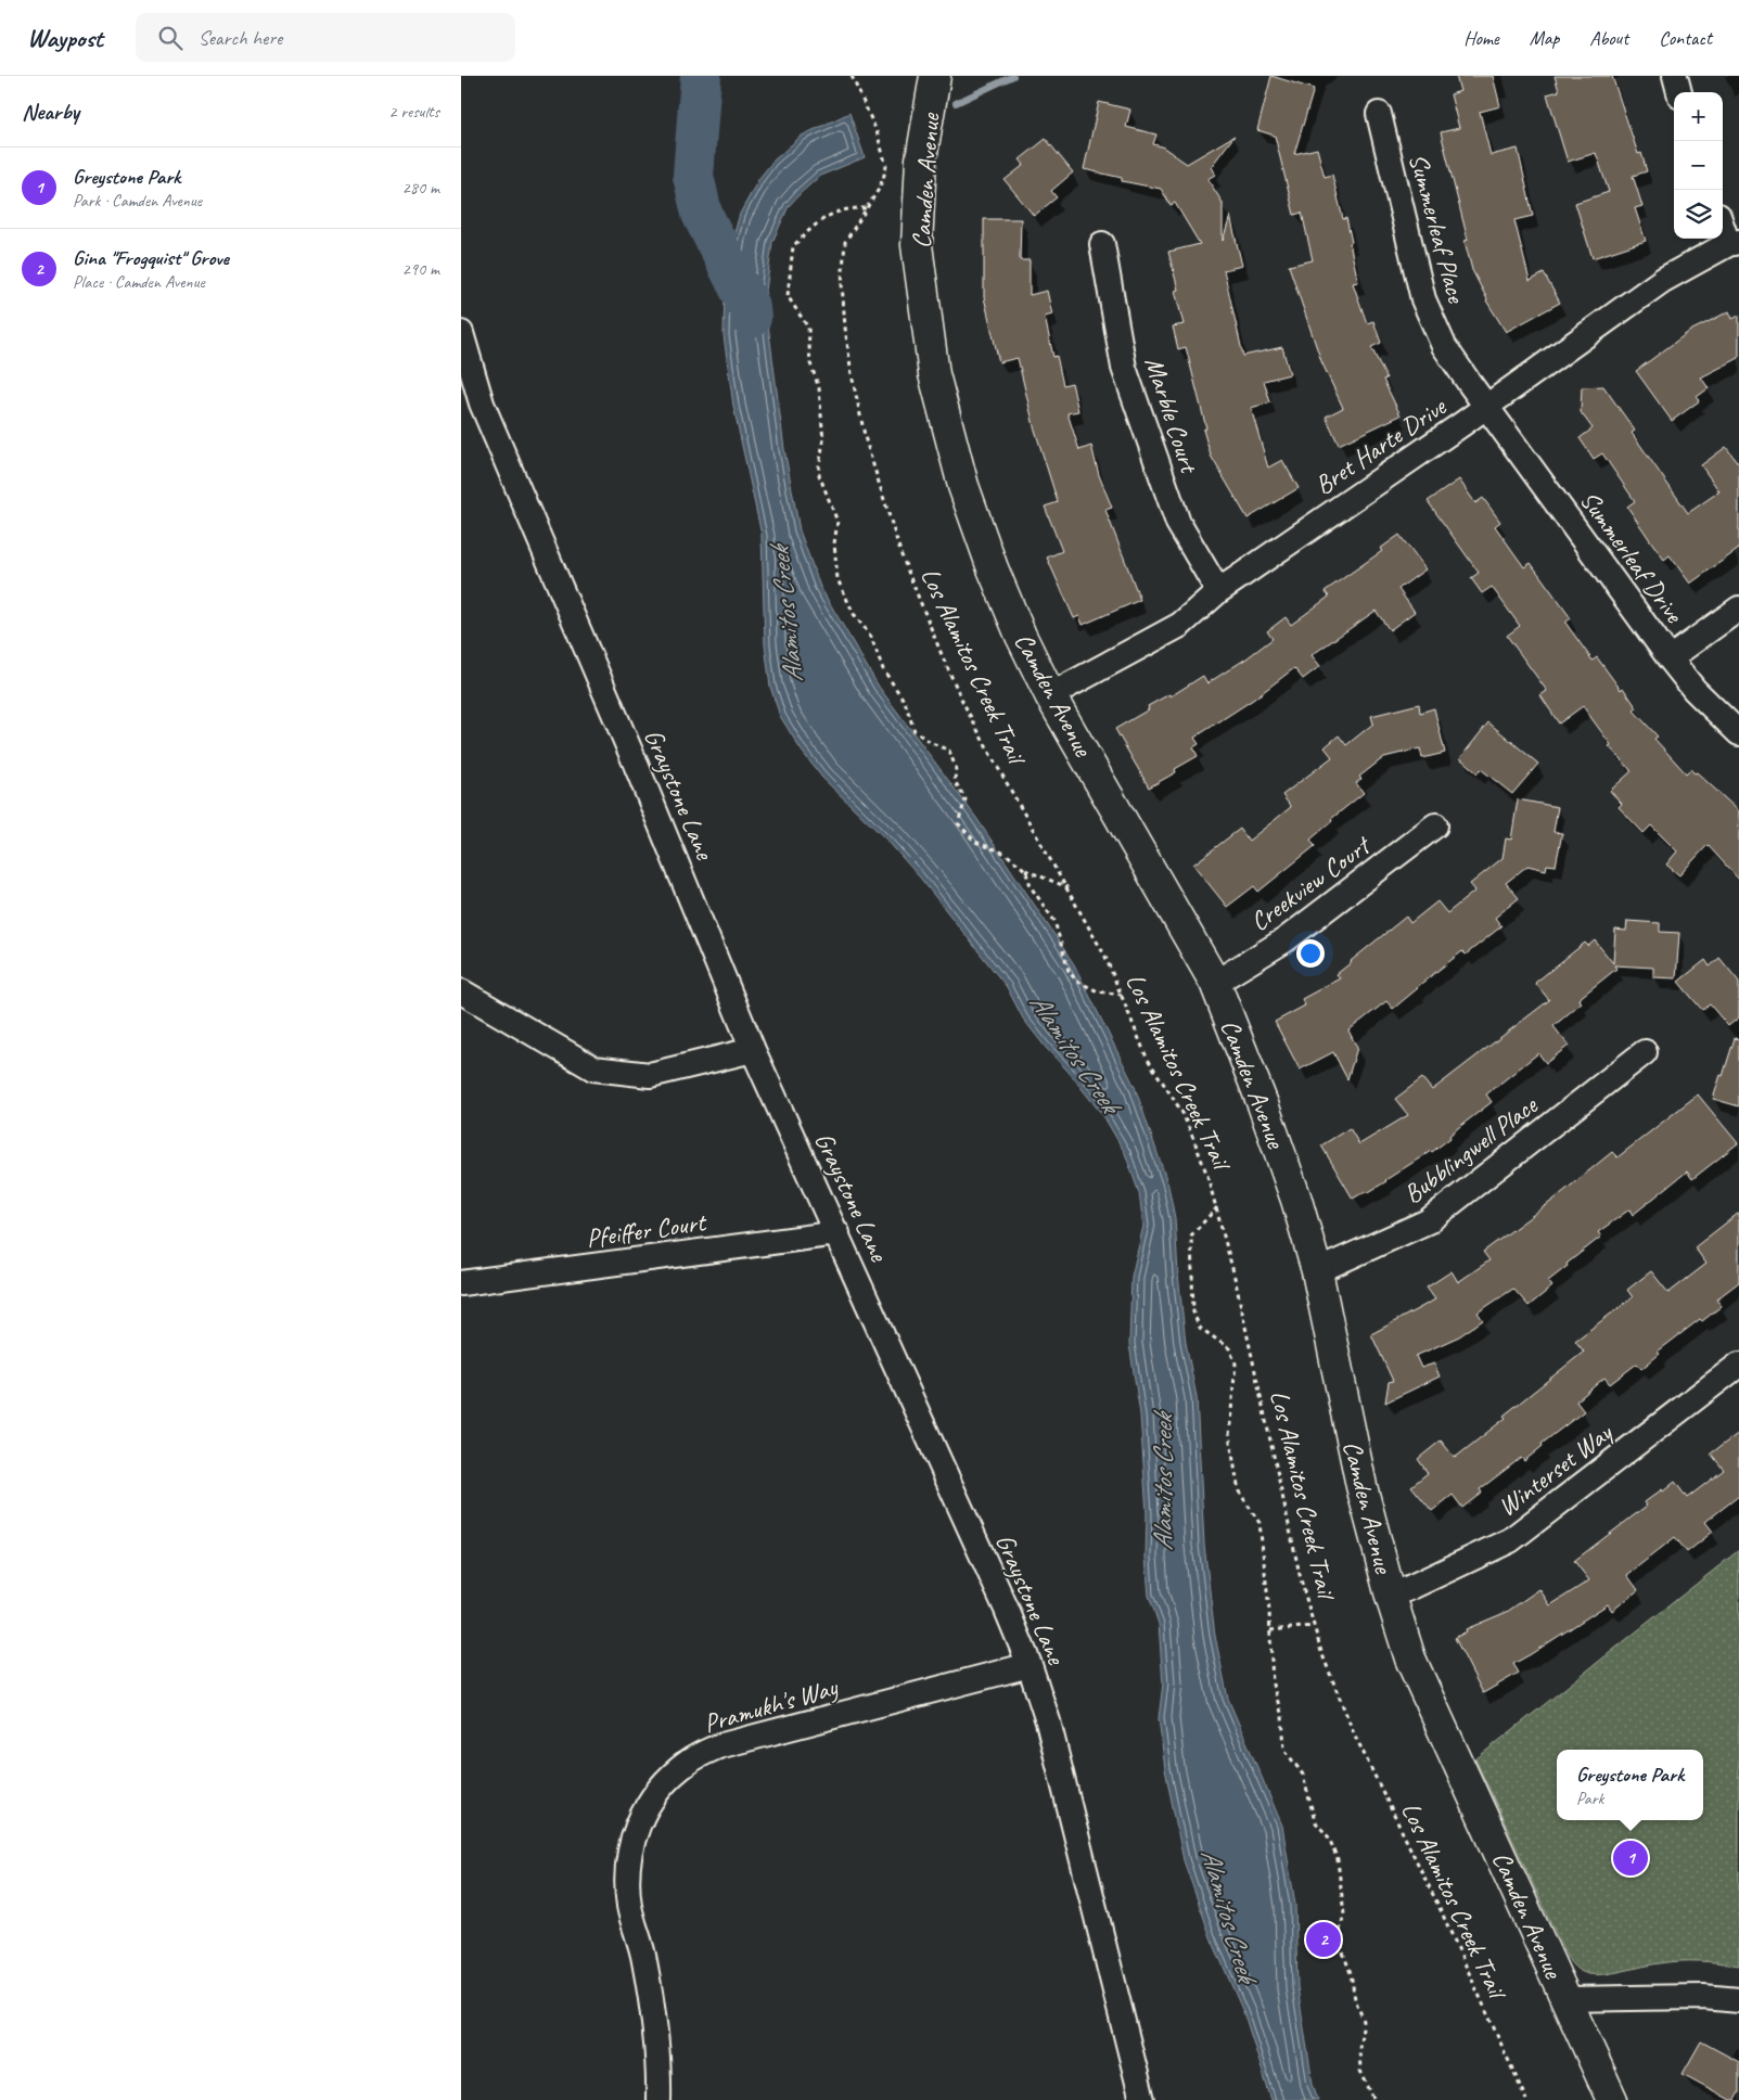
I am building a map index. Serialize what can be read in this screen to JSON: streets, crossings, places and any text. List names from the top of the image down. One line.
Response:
{"streets":{"street":["Camden Avenue","Summerleaf Place","Marble Court","Bret Harte Drive","Summerleaf Drive","Graystone Lane","Creekview Court","Bubblingwell Place","Pfeiffer Court","Winterset Way","Pramukh's Way"],"path":["Los Alamitos Creek Trail"]},"crossings":[["Camden Avenue","Bret Harte Drive"],["Camden Avenue","Creekview Court"],["Camden Avenue","Bubblingwell Place"],["Camden Avenue","Winterset Way"],["Summerleaf Place","Bret Harte Drive"],["Summerleaf Place","Summerleaf Drive"],["Marble Court","Bret Harte Drive"],["Bret Harte Drive","Summerleaf Drive"],["Graystone Lane","Pfeiffer Court"],["Graystone Lane","Pramukh's Way"]],"water":["Alamitos Creek"],"page":{"header":"Waypost","search":"Search here","nav":["Home","Map","About","Contact"],"heading":["Nearby","2 results"],"map_buttons":["+","−"],"list":[{"mark":"1","name":"Greystone Park","note":"Park · Camden Avenue","value":"280 m"},{"mark":"2","name":"Gina \"Frogquist\" Grove","note":"Place · Camden Avenue","value":"290 m"}],"popup":["Greystone Park","Park"],"pins":["1","2"]}}
